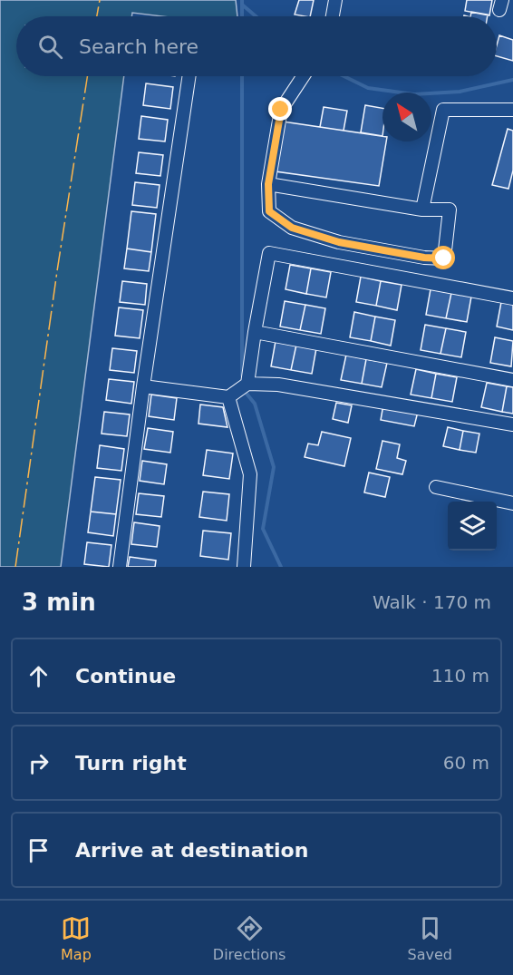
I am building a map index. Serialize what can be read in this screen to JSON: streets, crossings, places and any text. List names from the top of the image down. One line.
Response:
{"north":"top left","page":{"search":"Search here","heading":["3 min","Walk · 170 m"],"list":[["Continue","110 m"],["Turn right","60 m"],"Arrive at destination"],"nav":["Map","Directions","Saved"]}}
